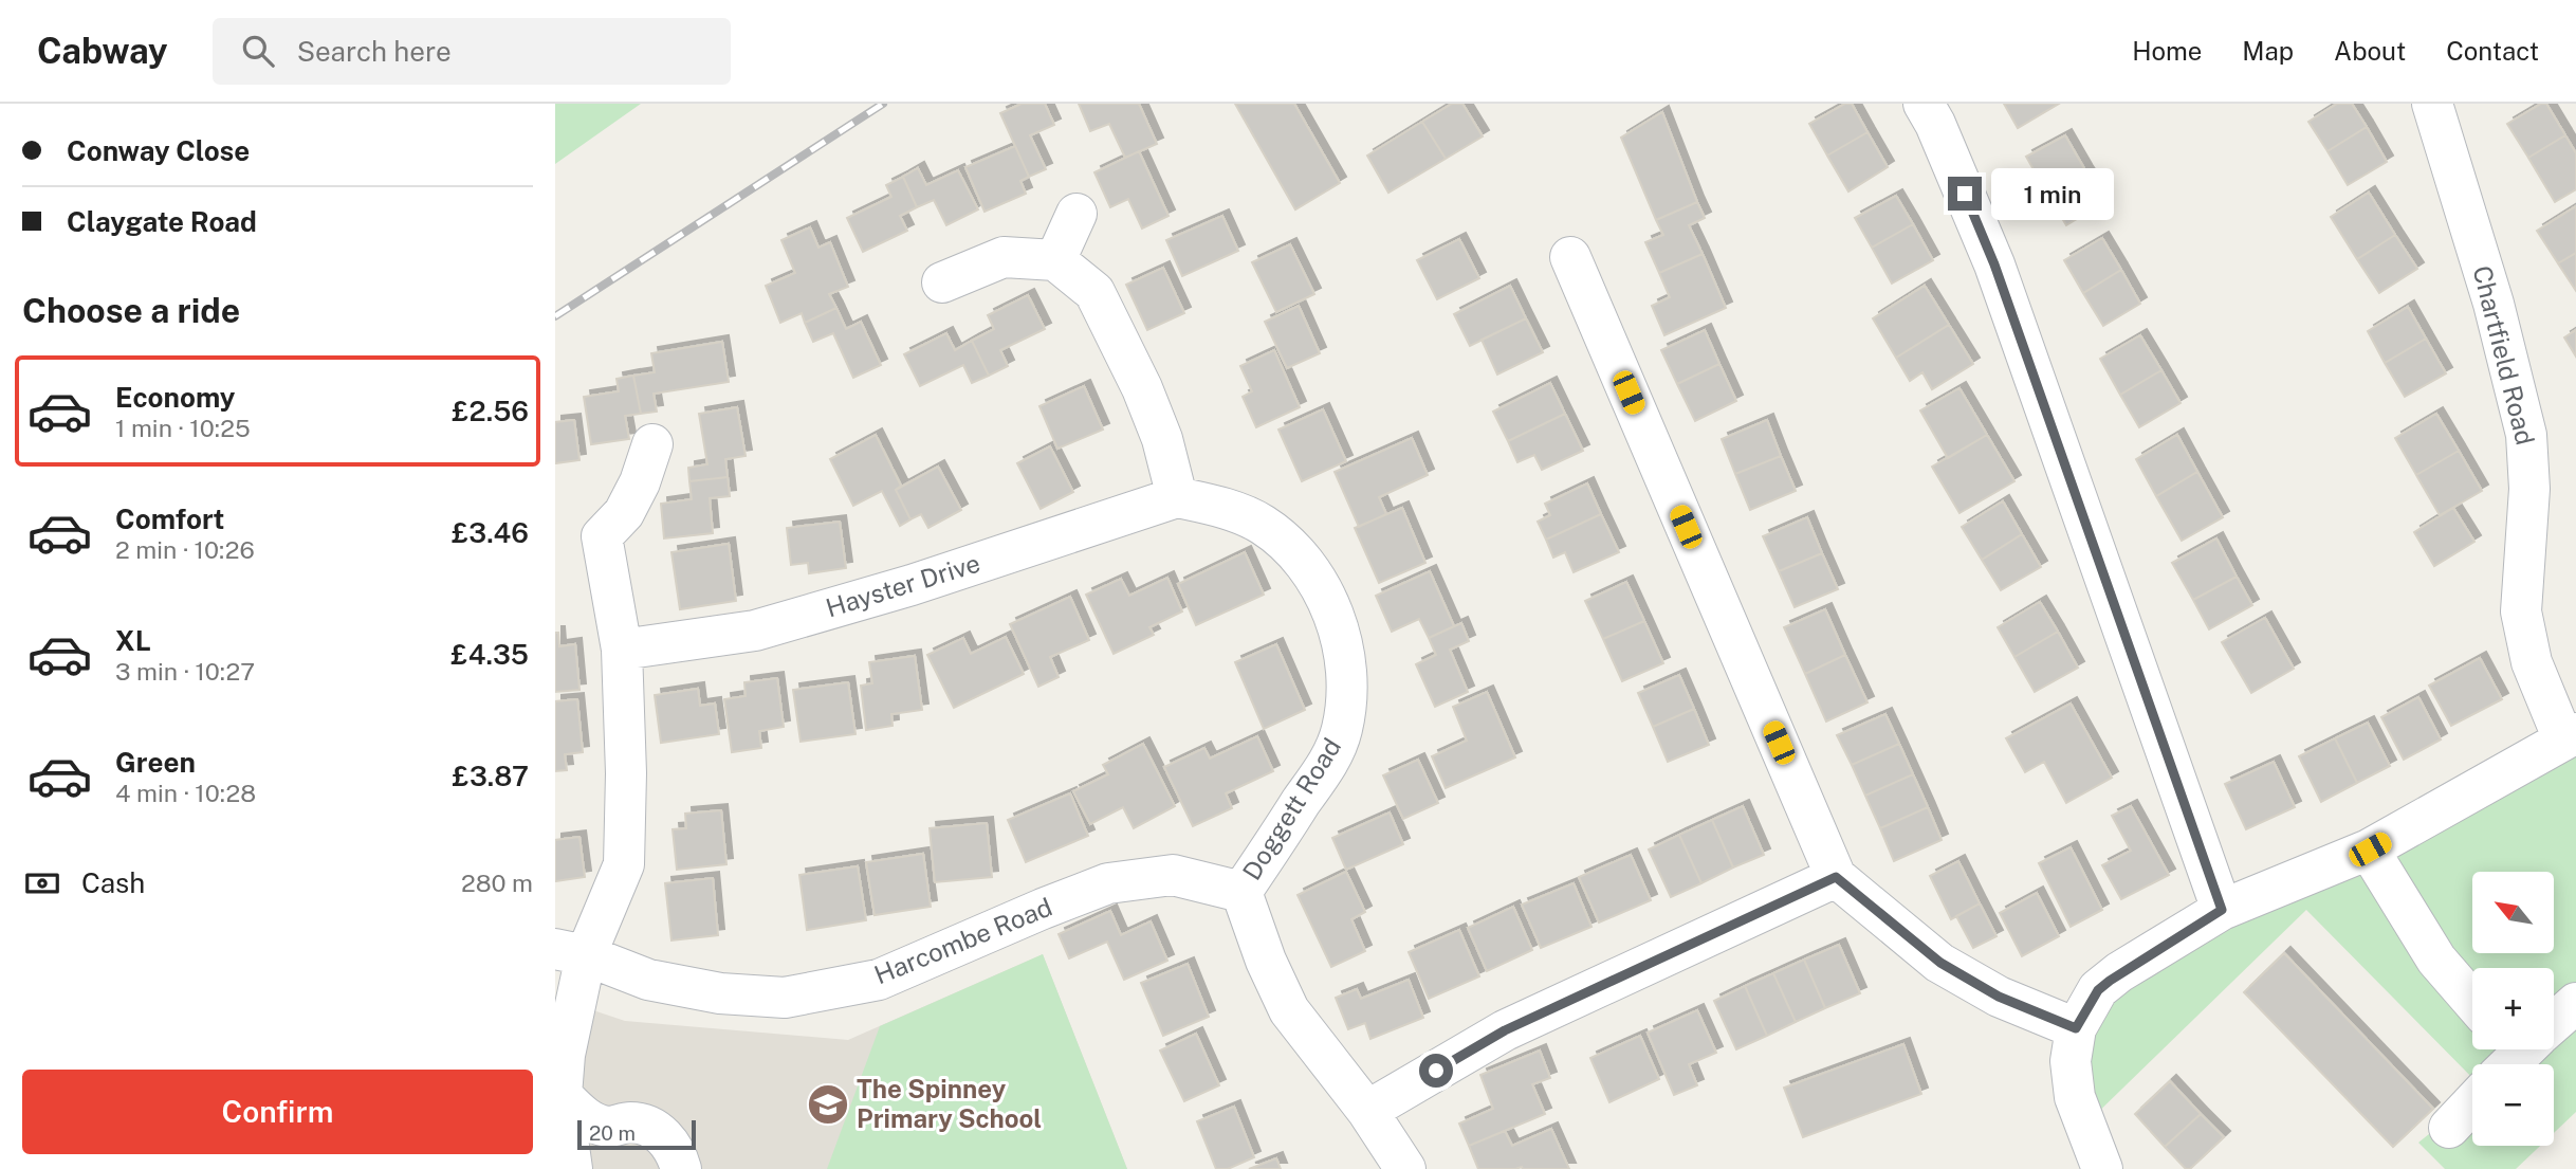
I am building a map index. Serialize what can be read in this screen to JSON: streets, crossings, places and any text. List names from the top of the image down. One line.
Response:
{"streets":{"street":["Chartfield Road","Hayster Drive","Doggett Road","Harcombe Road"]},"crossings":[["Hayster Drive","Doggett Road"],["Doggett Road","Harcombe Road"]],"places":{"school or university":["The Spinney Primary School"]},"scale_bar":"20 m","north":"top left","page":{"header":"Cabway","search":"Search here","nav":["Home","Map","About","Contact"],"banner":["Conway Close","Claygate Road"],"bubble":"1 min","heading":"Choose a ride","list":[{"name":"Economy","note":"1 min · 10:25","value":"£2.56"},{"name":"Comfort","note":"2 min · 10:26","value":"£3.46"},{"name":"XL","note":"3 min · 10:27","value":"£4.35"},{"name":"Green","note":"4 min · 10:28","value":"£3.87"}],"pay":["Cash","280 m"],"map_buttons":["+","−"],"buttons":"Confirm","scale":"20 m"}}
